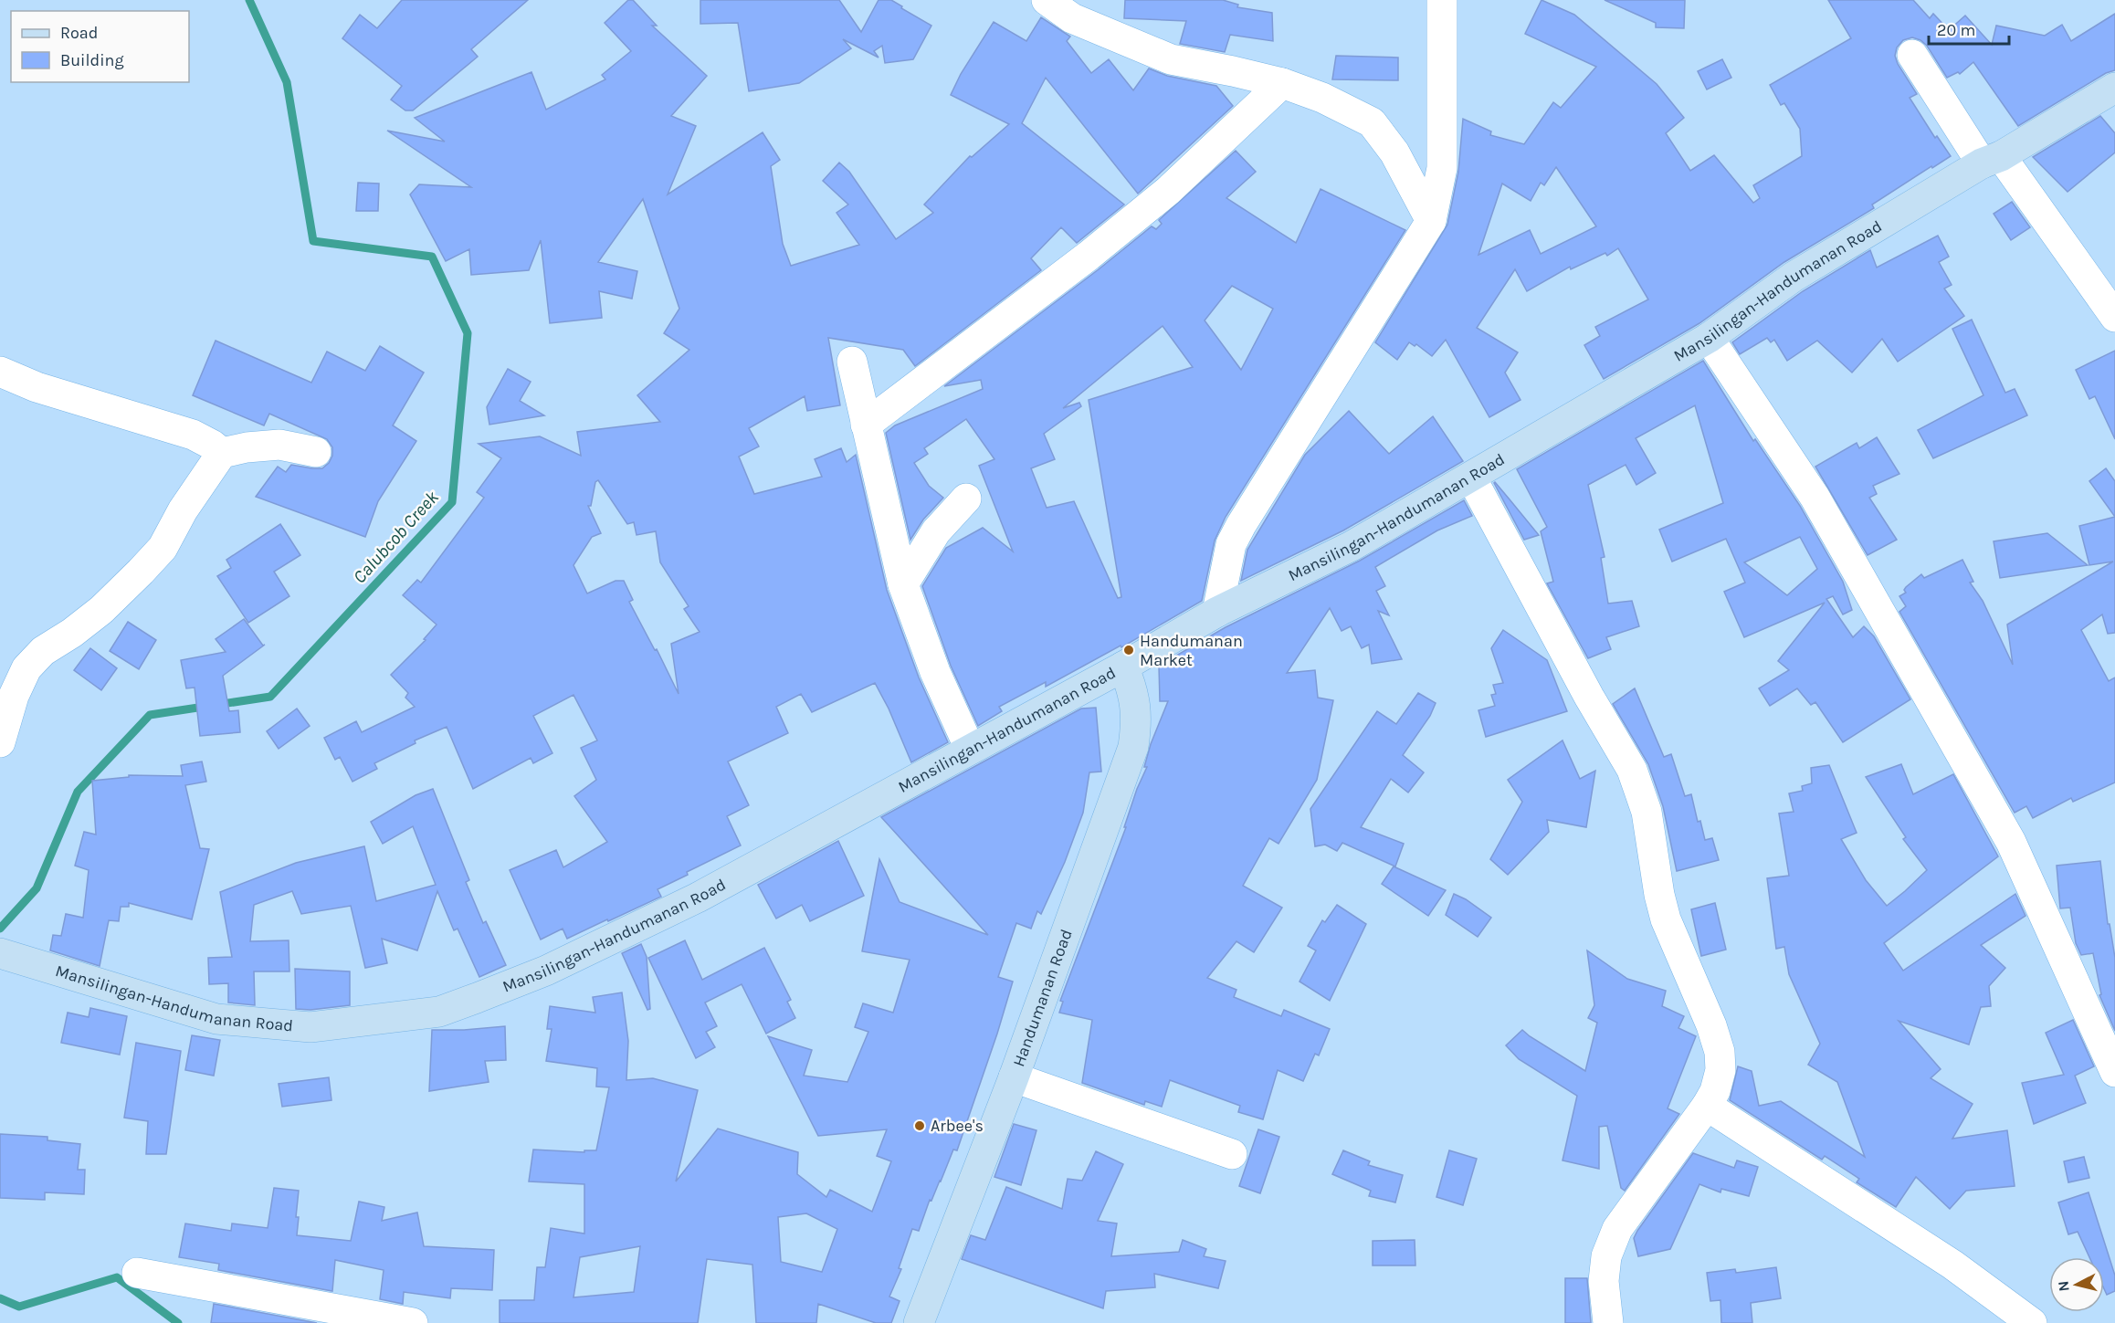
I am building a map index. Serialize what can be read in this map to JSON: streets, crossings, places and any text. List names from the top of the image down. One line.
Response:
{"streets":{"street":["Mansilingan-Handumanan Road","Handumanan Road"]},"crossings":[["Mansilingan-Handumanan Road","Handumanan Road"]],"water":["Calubcob Creek"],"places":["Handumanan Market","Arbee's"],"legend":["Road","Building"],"scale_bar":"20 m","north":"left"}
